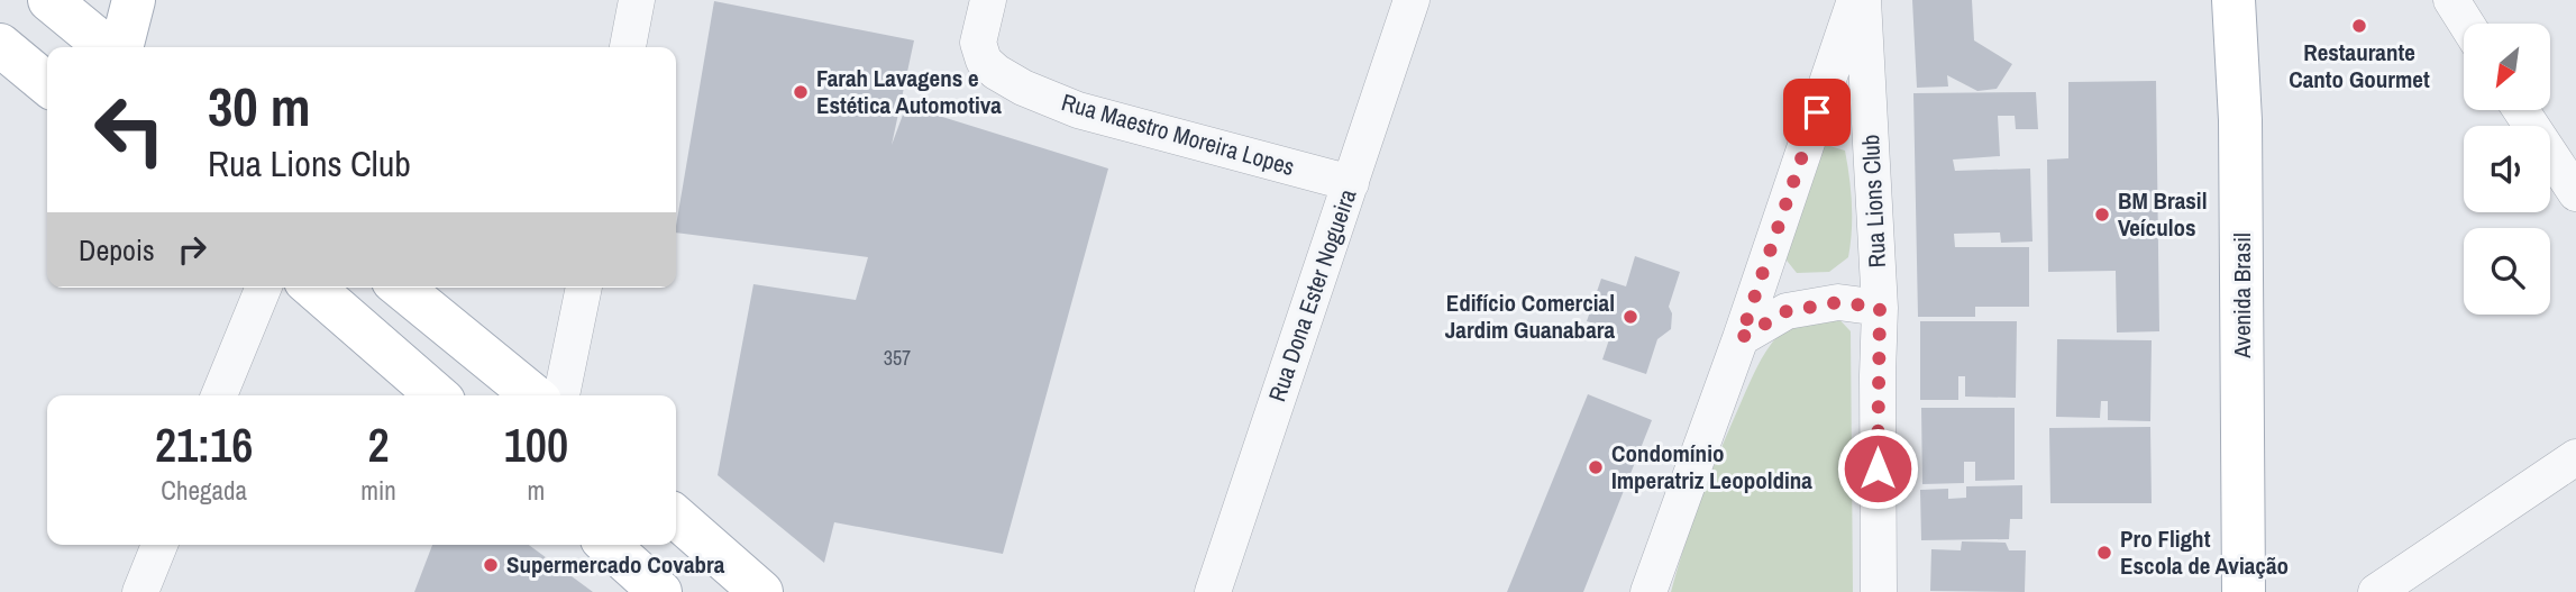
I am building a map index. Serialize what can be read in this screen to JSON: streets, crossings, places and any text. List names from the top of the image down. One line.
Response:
{"streets":{"main road":["Avenida Brasil"],"street":["Rua Maestro Moreira Lopes","Rua Lions Club","Rua Dona Ester Nogueira"]},"crossings":[["Rua Maestro Moreira Lopes","Rua Dona Ester Nogueira"]],"places":["Restaurante Canto Gourmet","Farah Lavagens e Estética Automotiva","BM Brasil Veículos","Edifício Comercial Jardim Guanabara","Condomínio Imperatriz Leopoldina","Pro Flight Escola de Aviação","Supermercado Covabra"],"house_numbers":["357"],"north":"bottom left","page":{"turn":["30 m","Rua Lions Club"],"then":"Depois","eta":["21:16","Chegada","2","min","100","m"]}}
